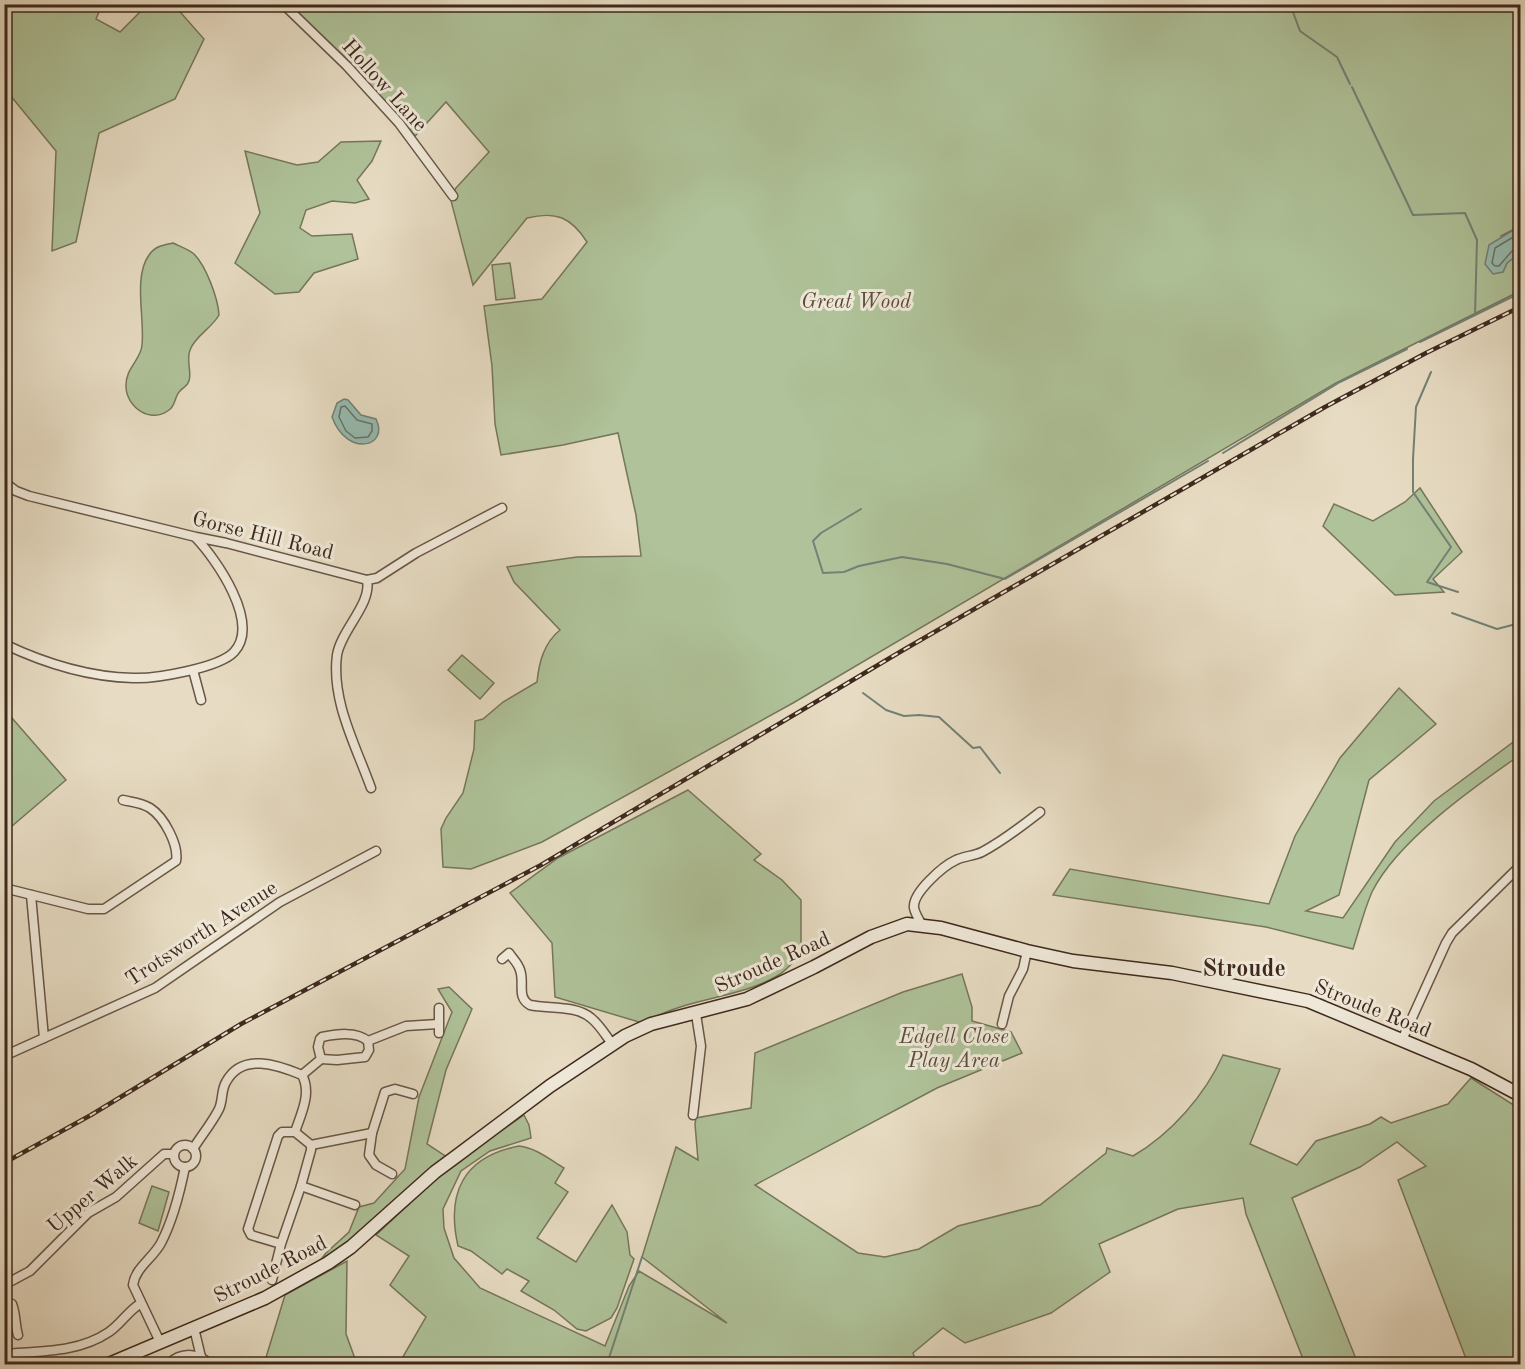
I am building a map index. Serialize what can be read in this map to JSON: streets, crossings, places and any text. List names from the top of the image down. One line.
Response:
{"streets":{"street":["Hollow Lane","Gorse Hill Road","Trotsworth Avenue","Stroude Road","Upper Walk"]},"districts":["Stroude"],"parks":["Great Wood","Edgell Close Play Area"]}
